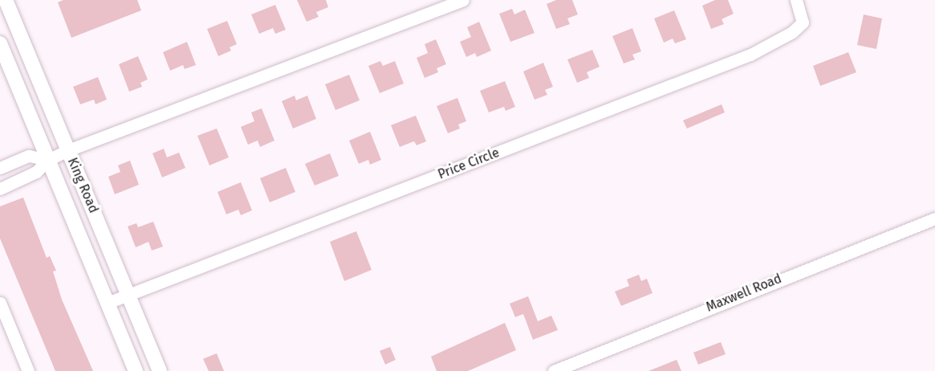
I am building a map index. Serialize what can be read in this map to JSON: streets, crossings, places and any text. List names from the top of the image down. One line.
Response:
{"streets":{"street":["Price Circle","King Road","Maxwell Road"]},"crossings":[["Price Circle","King Road"]]}
